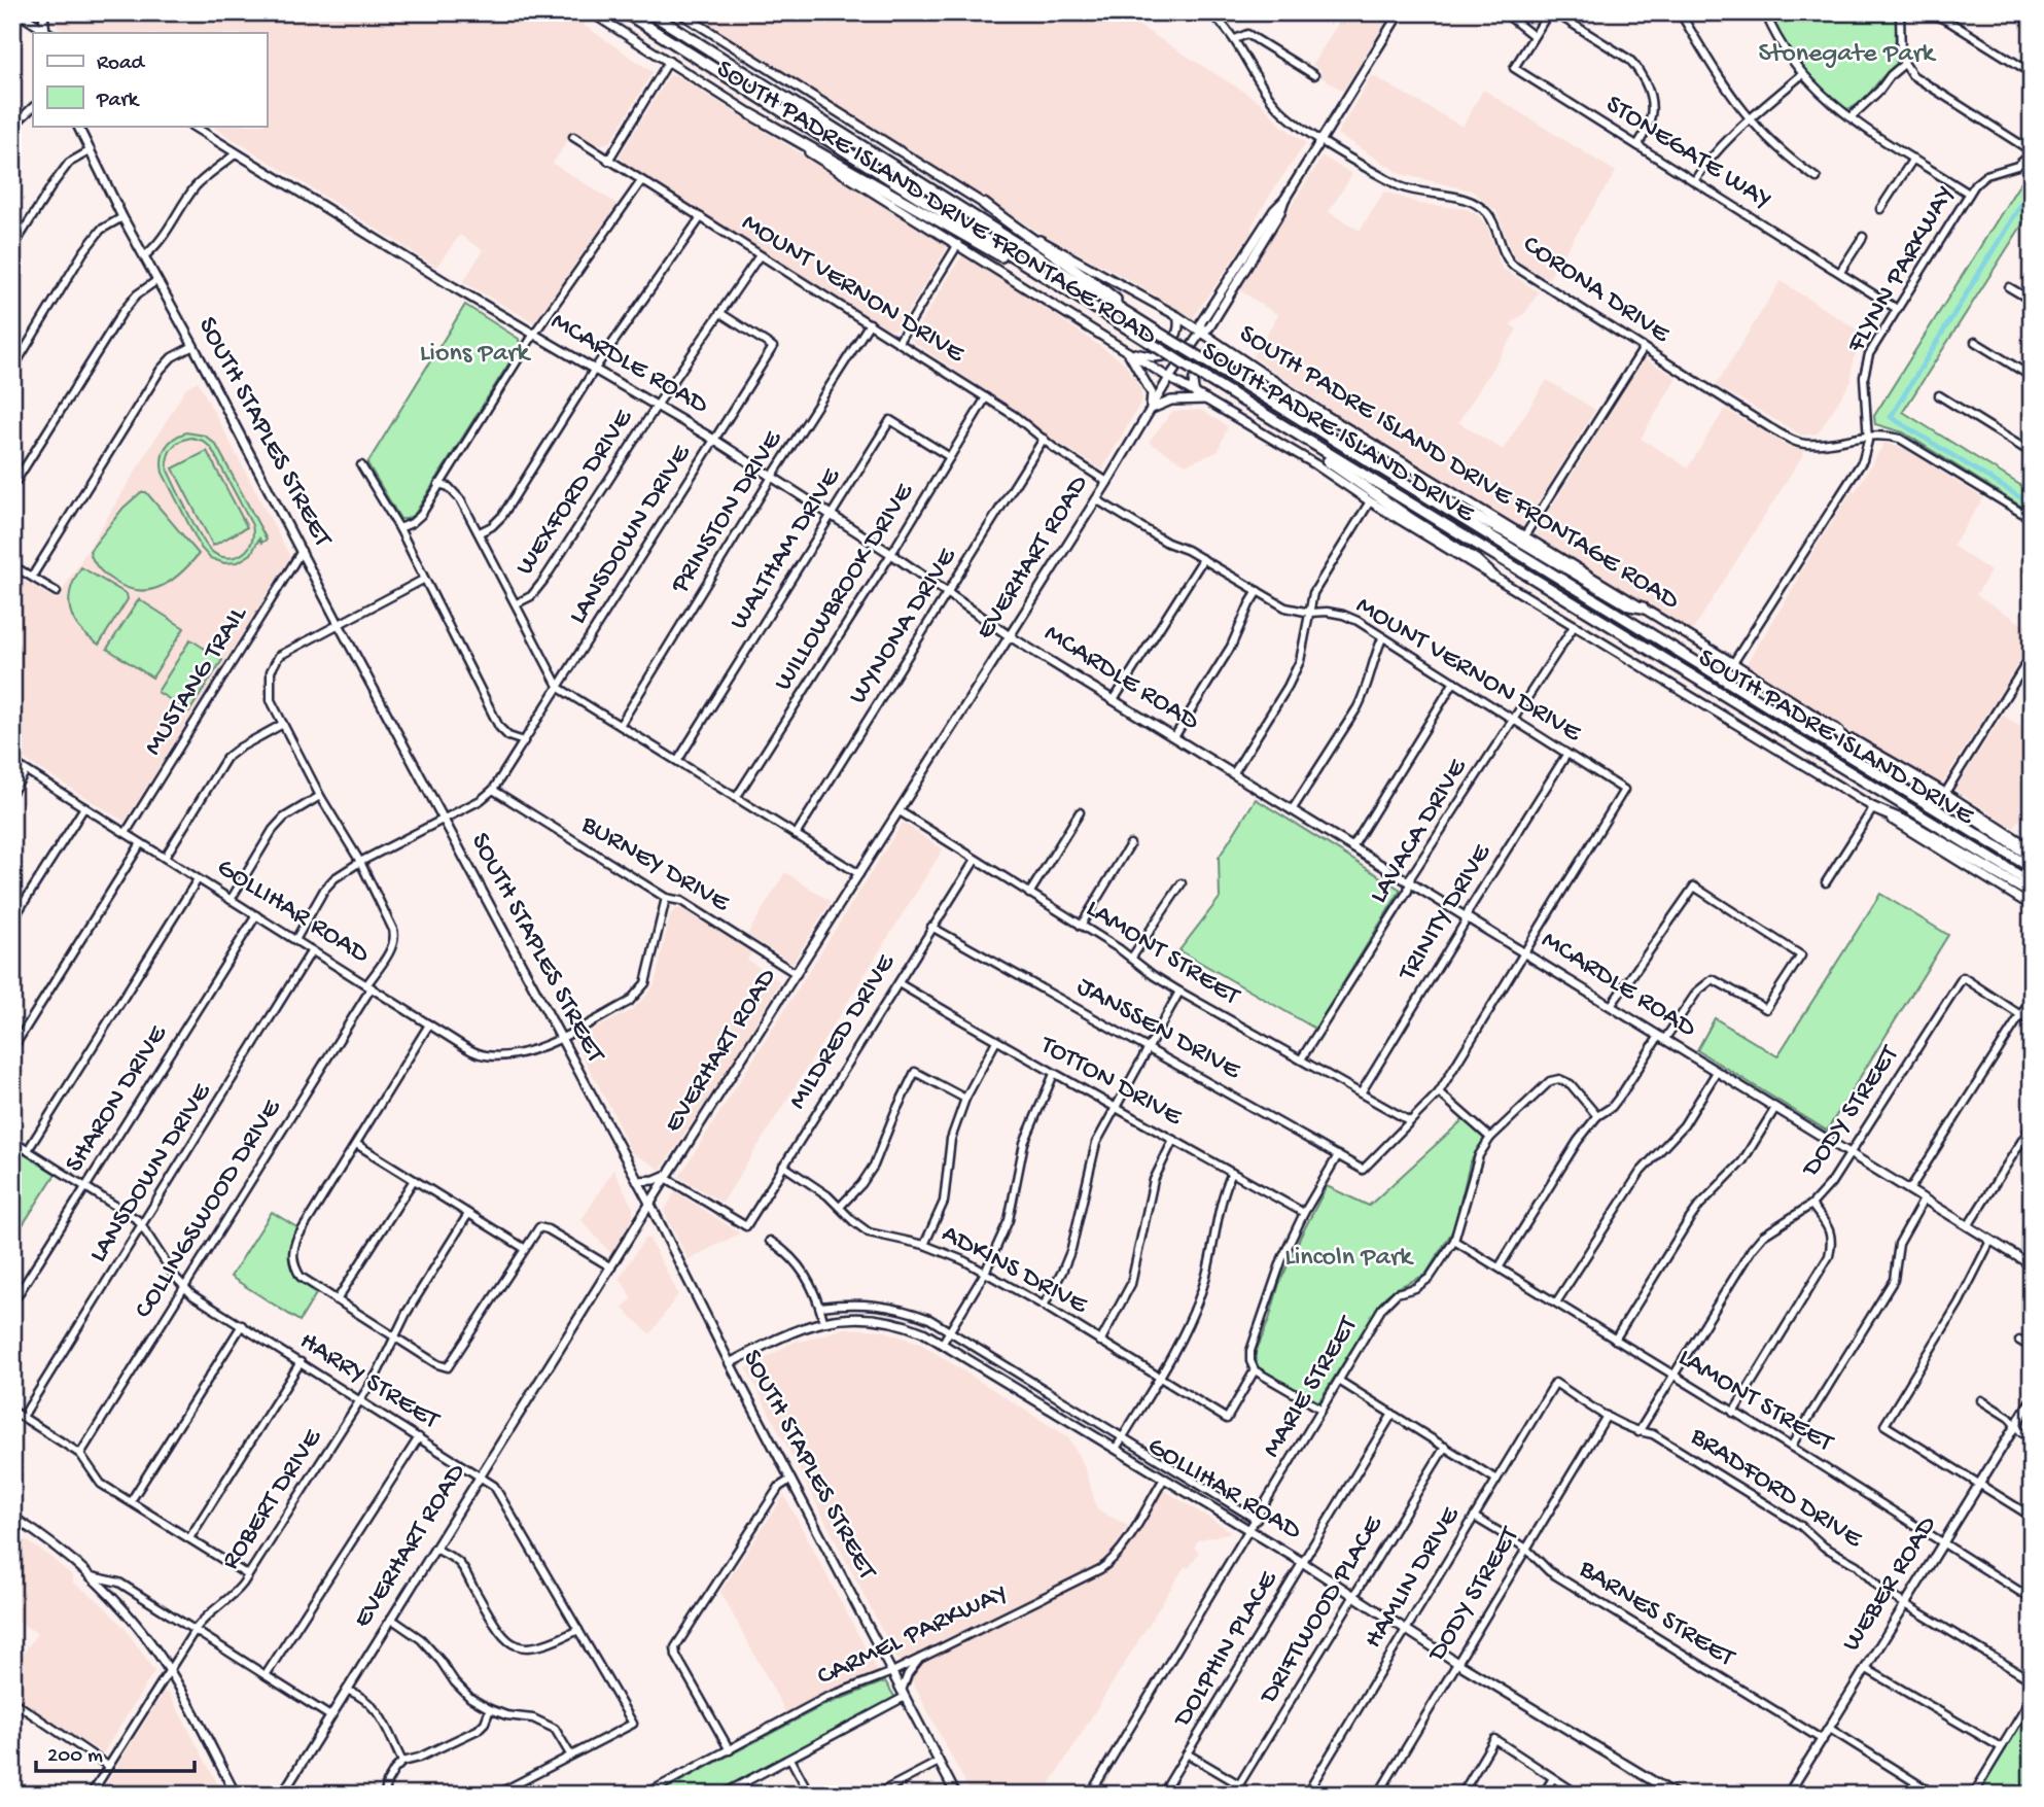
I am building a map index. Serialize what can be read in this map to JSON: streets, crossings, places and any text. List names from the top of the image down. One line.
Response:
{"streets":{"highway":["SOUTH PADRE ISLAND DRIVE"],"main road":["SOUTH PADRE ISLAND DRIVE FRONTAGE ROAD","MCARDLE ROAD","SOUTH STAPLES STREET","EVERHART ROAD","GOLLIHAR ROAD","WEBER ROAD"],"street":["STONEGATE WAY","FLYNN PARKWAY","MOUNT VERNON DRIVE","CORONA DRIVE","WEXFORD DRIVE","PRINSTON DRIVE","LANSDOWN DRIVE","WALTHAM DRIVE","WILLOWBROOK DRIVE","WYNONA DRIVE","MUSTANG TRAIL","LAVACA DRIVE","BURNEY DRIVE","TRINITY DRIVE","LAMONT STREET","JANSSEN DRIVE","MILDRED DRIVE","TOTTON DRIVE","SHARON DRIVE","DODY STREET","COLLINGSWOOD DRIVE","ADKINS DRIVE","HARRY STREET","MARIE STREET","BRADFORD DRIVE","ROBERT DRIVE","HAMLIN DRIVE","DRIFTWOOD PLACE","BARNES STREET","CARMEL PARKWAY","DOLPHIN PLACE"]},"crossings":[["STONEGATE WAY","FLYNN PARKWAY"],["SOUTH PADRE ISLAND DRIVE FRONTAGE ROAD","FLYNN PARKWAY"],["SOUTH PADRE ISLAND DRIVE FRONTAGE ROAD","EVERHART ROAD"],["SOUTH PADRE ISLAND DRIVE FRONTAGE ROAD","LAVACA DRIVE"],["FLYNN PARKWAY","CORONA DRIVE"],["MOUNT VERNON DRIVE","MCARDLE ROAD"],["MOUNT VERNON DRIVE","WEXFORD DRIVE"],["MOUNT VERNON DRIVE","PRINSTON DRIVE"],["MOUNT VERNON DRIVE","EVERHART ROAD"],["MOUNT VERNON DRIVE","WILLOWBROOK DRIVE"],["MOUNT VERNON DRIVE","WYNONA DRIVE"],["MOUNT VERNON DRIVE","LAVACA DRIVE"],["MOUNT VERNON DRIVE","TRINITY DRIVE"],["CORONA DRIVE","EVERHART ROAD"],["MCARDLE ROAD","WEXFORD DRIVE"],["MCARDLE ROAD","PRINSTON DRIVE"],["MCARDLE ROAD","LANSDOWN DRIVE"],["MCARDLE ROAD","WALTHAM DRIVE"],["MCARDLE ROAD","EVERHART ROAD"],["MCARDLE ROAD","WILLOWBROOK DRIVE"],["MCARDLE ROAD","WYNONA DRIVE"],["MCARDLE ROAD","LAVACA DRIVE"],["MCARDLE ROAD","TRINITY DRIVE"],["MCARDLE ROAD","DODY STREET"],["SOUTH STAPLES STREET","LANSDOWN DRIVE"],["SOUTH STAPLES STREET","EVERHART ROAD"],["SOUTH STAPLES STREET","MUSTANG TRAIL"],["SOUTH STAPLES STREET","GOLLIHAR ROAD"],["SOUTH STAPLES STREET","COLLINGSWOOD DRIVE"],["SOUTH STAPLES STREET","CARMEL PARKWAY"],["WEXFORD DRIVE","LANSDOWN DRIVE"],["LANSDOWN DRIVE","BURNEY DRIVE"],["LANSDOWN DRIVE","GOLLIHAR ROAD"],["LANSDOWN DRIVE","COLLINGSWOOD DRIVE"],["LANSDOWN DRIVE","HARRY STREET"],["WALTHAM DRIVE","WILLOWBROOK DRIVE"],["EVERHART ROAD","BURNEY DRIVE"],["EVERHART ROAD","LAMONT STREET"],["EVERHART ROAD","MILDRED DRIVE"],["EVERHART ROAD","HARRY STREET"],["MUSTANG TRAIL","GOLLIHAR ROAD"],["LAVACA DRIVE","LAMONT STREET"],["BURNEY DRIVE","GOLLIHAR ROAD"],["GOLLIHAR ROAD","SHARON DRIVE"],["GOLLIHAR ROAD","DODY STREET"],["GOLLIHAR ROAD","COLLINGSWOOD DRIVE"],["GOLLIHAR ROAD","MARIE STREET"],["GOLLIHAR ROAD","HAMLIN DRIVE"],["GOLLIHAR ROAD","DRIFTWOOD PLACE"],["GOLLIHAR ROAD","CARMEL PARKWAY"],["GOLLIHAR ROAD","DOLPHIN PLACE"],["TRINITY DRIVE","LAMONT STREET"],["LAMONT STREET","JANSSEN DRIVE"],["LAMONT STREET","MILDRED DRIVE"],["LAMONT STREET","DODY STREET"],["LAMONT STREET","MARIE STREET"],["LAMONT STREET","WEBER ROAD"],["JANSSEN DRIVE","MILDRED DRIVE"],["MILDRED DRIVE","TOTTON DRIVE"],["MILDRED DRIVE","ADKINS DRIVE"],["SHARON DRIVE","HARRY STREET"],["DODY STREET","BRADFORD DRIVE"],["DODY STREET","HAMLIN DRIVE"],["DODY STREET","BARNES STREET"],["COLLINGSWOOD DRIVE","HARRY STREET"],["HARRY STREET","ROBERT DRIVE"],["BRADFORD DRIVE","WEBER ROAD"],["HAMLIN DRIVE","BARNES STREET"],["WEBER ROAD","BARNES STREET"]],"parks":["Stonegate Park","Lions Park","Lincoln Park"],"legend":["Road","Park"],"scale_bar":"200 m"}
